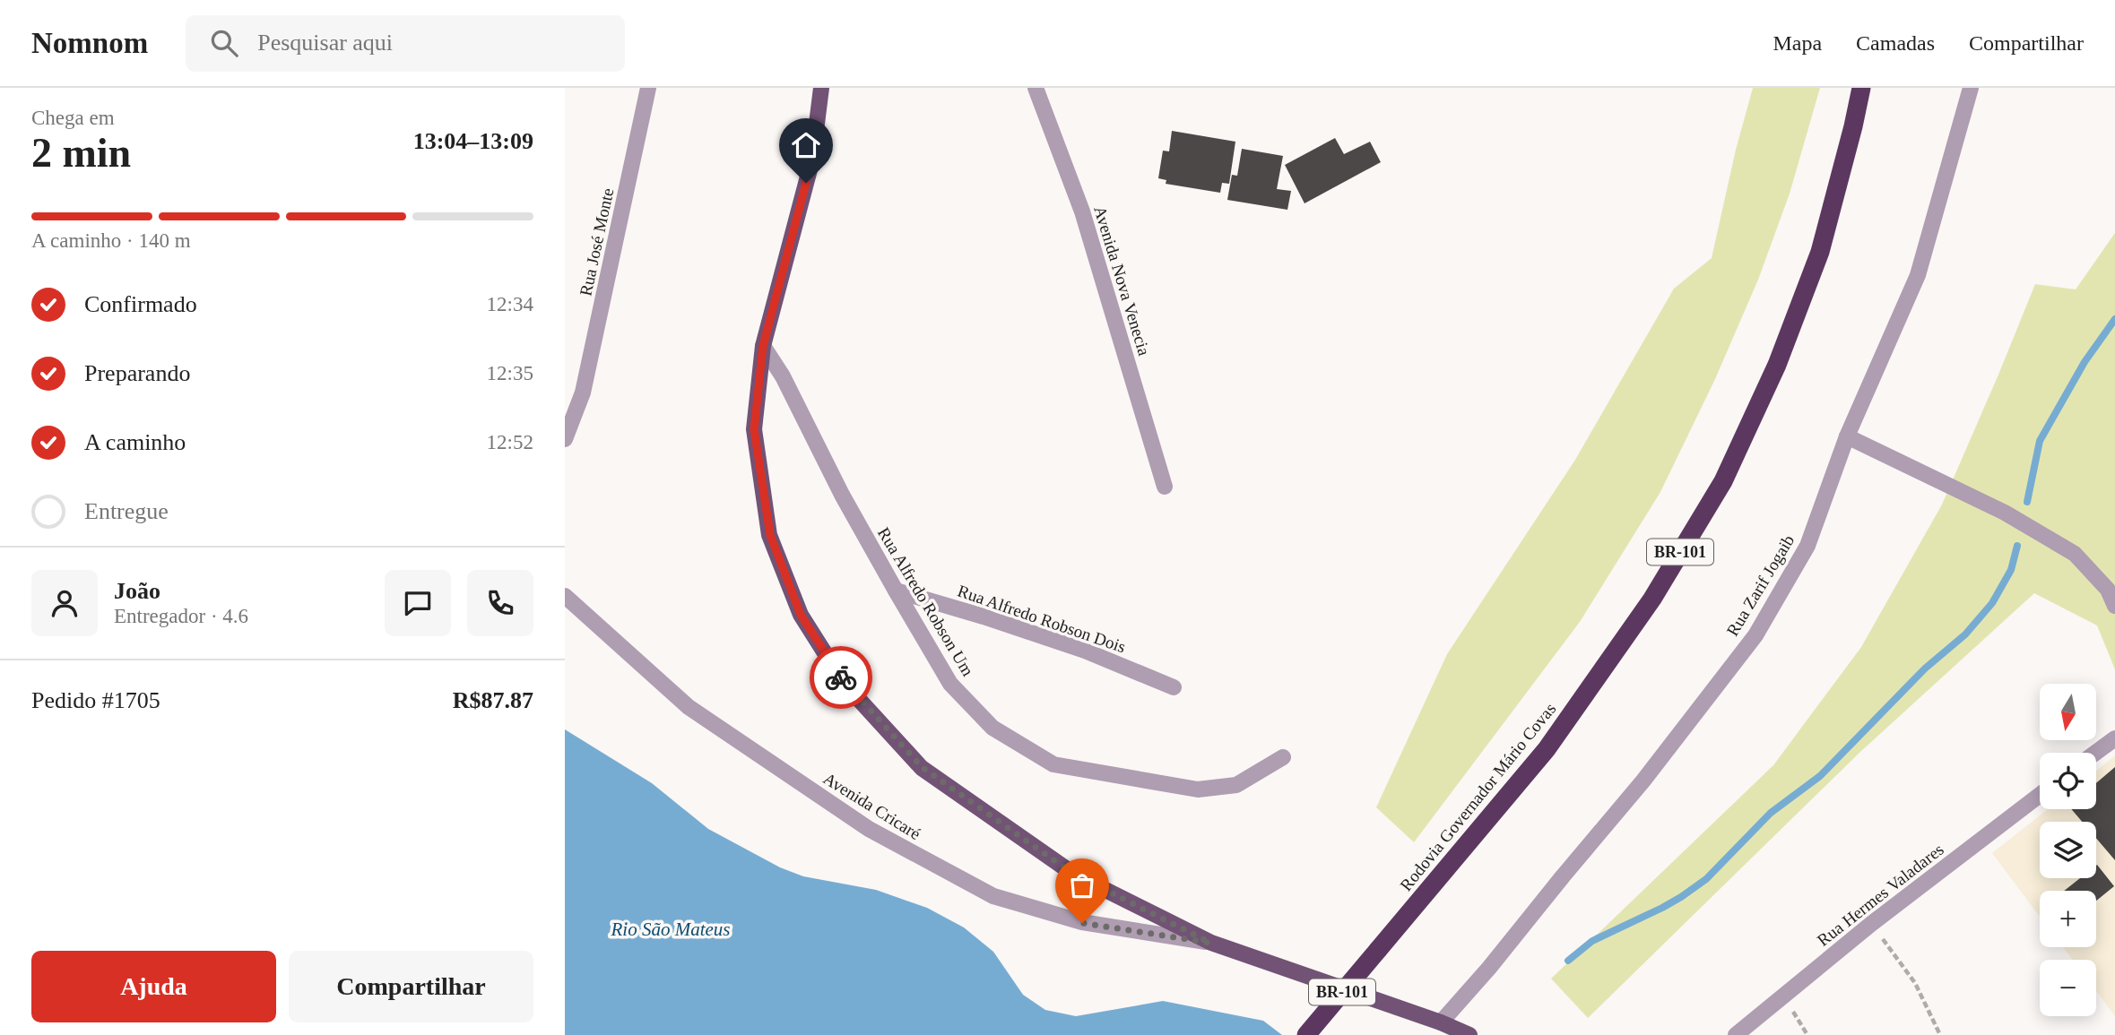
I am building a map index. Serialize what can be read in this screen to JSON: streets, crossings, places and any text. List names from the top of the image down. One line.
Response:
{"streets":{"highway":["BR-101","Rodovia Governador Mário Covas"],"street":["Rua José Monte","Avenida Nova Venecia","Rua Zarif Jogaib","Rua Alfredo Robson Um","Rua Alfredo Robson Dois","Avenida Cricaré","Rua Hermes Valadares"]},"crossings":[["Rua Alfredo Robson Um","Rua Alfredo Robson Dois"]],"water":["Rio São Mateus"],"north":"bottom","page":{"header":"Nomnom","search":"Pesquisar aqui","nav":["Mapa","Camadas","Compartilhar"],"heading":["2 min","Chega em","13:04–13:09"],"panel":["João","Entregador · 4.6","Pedido #1705","R$87.87"],"bar":"A caminho · 140 m","list":[["Confirmado","12:34"],["Preparando","12:35"],["A caminho","12:52"],"Entregue"],"map_buttons":["+","−"],"buttons":["Ajuda","Compartilhar"]}}
